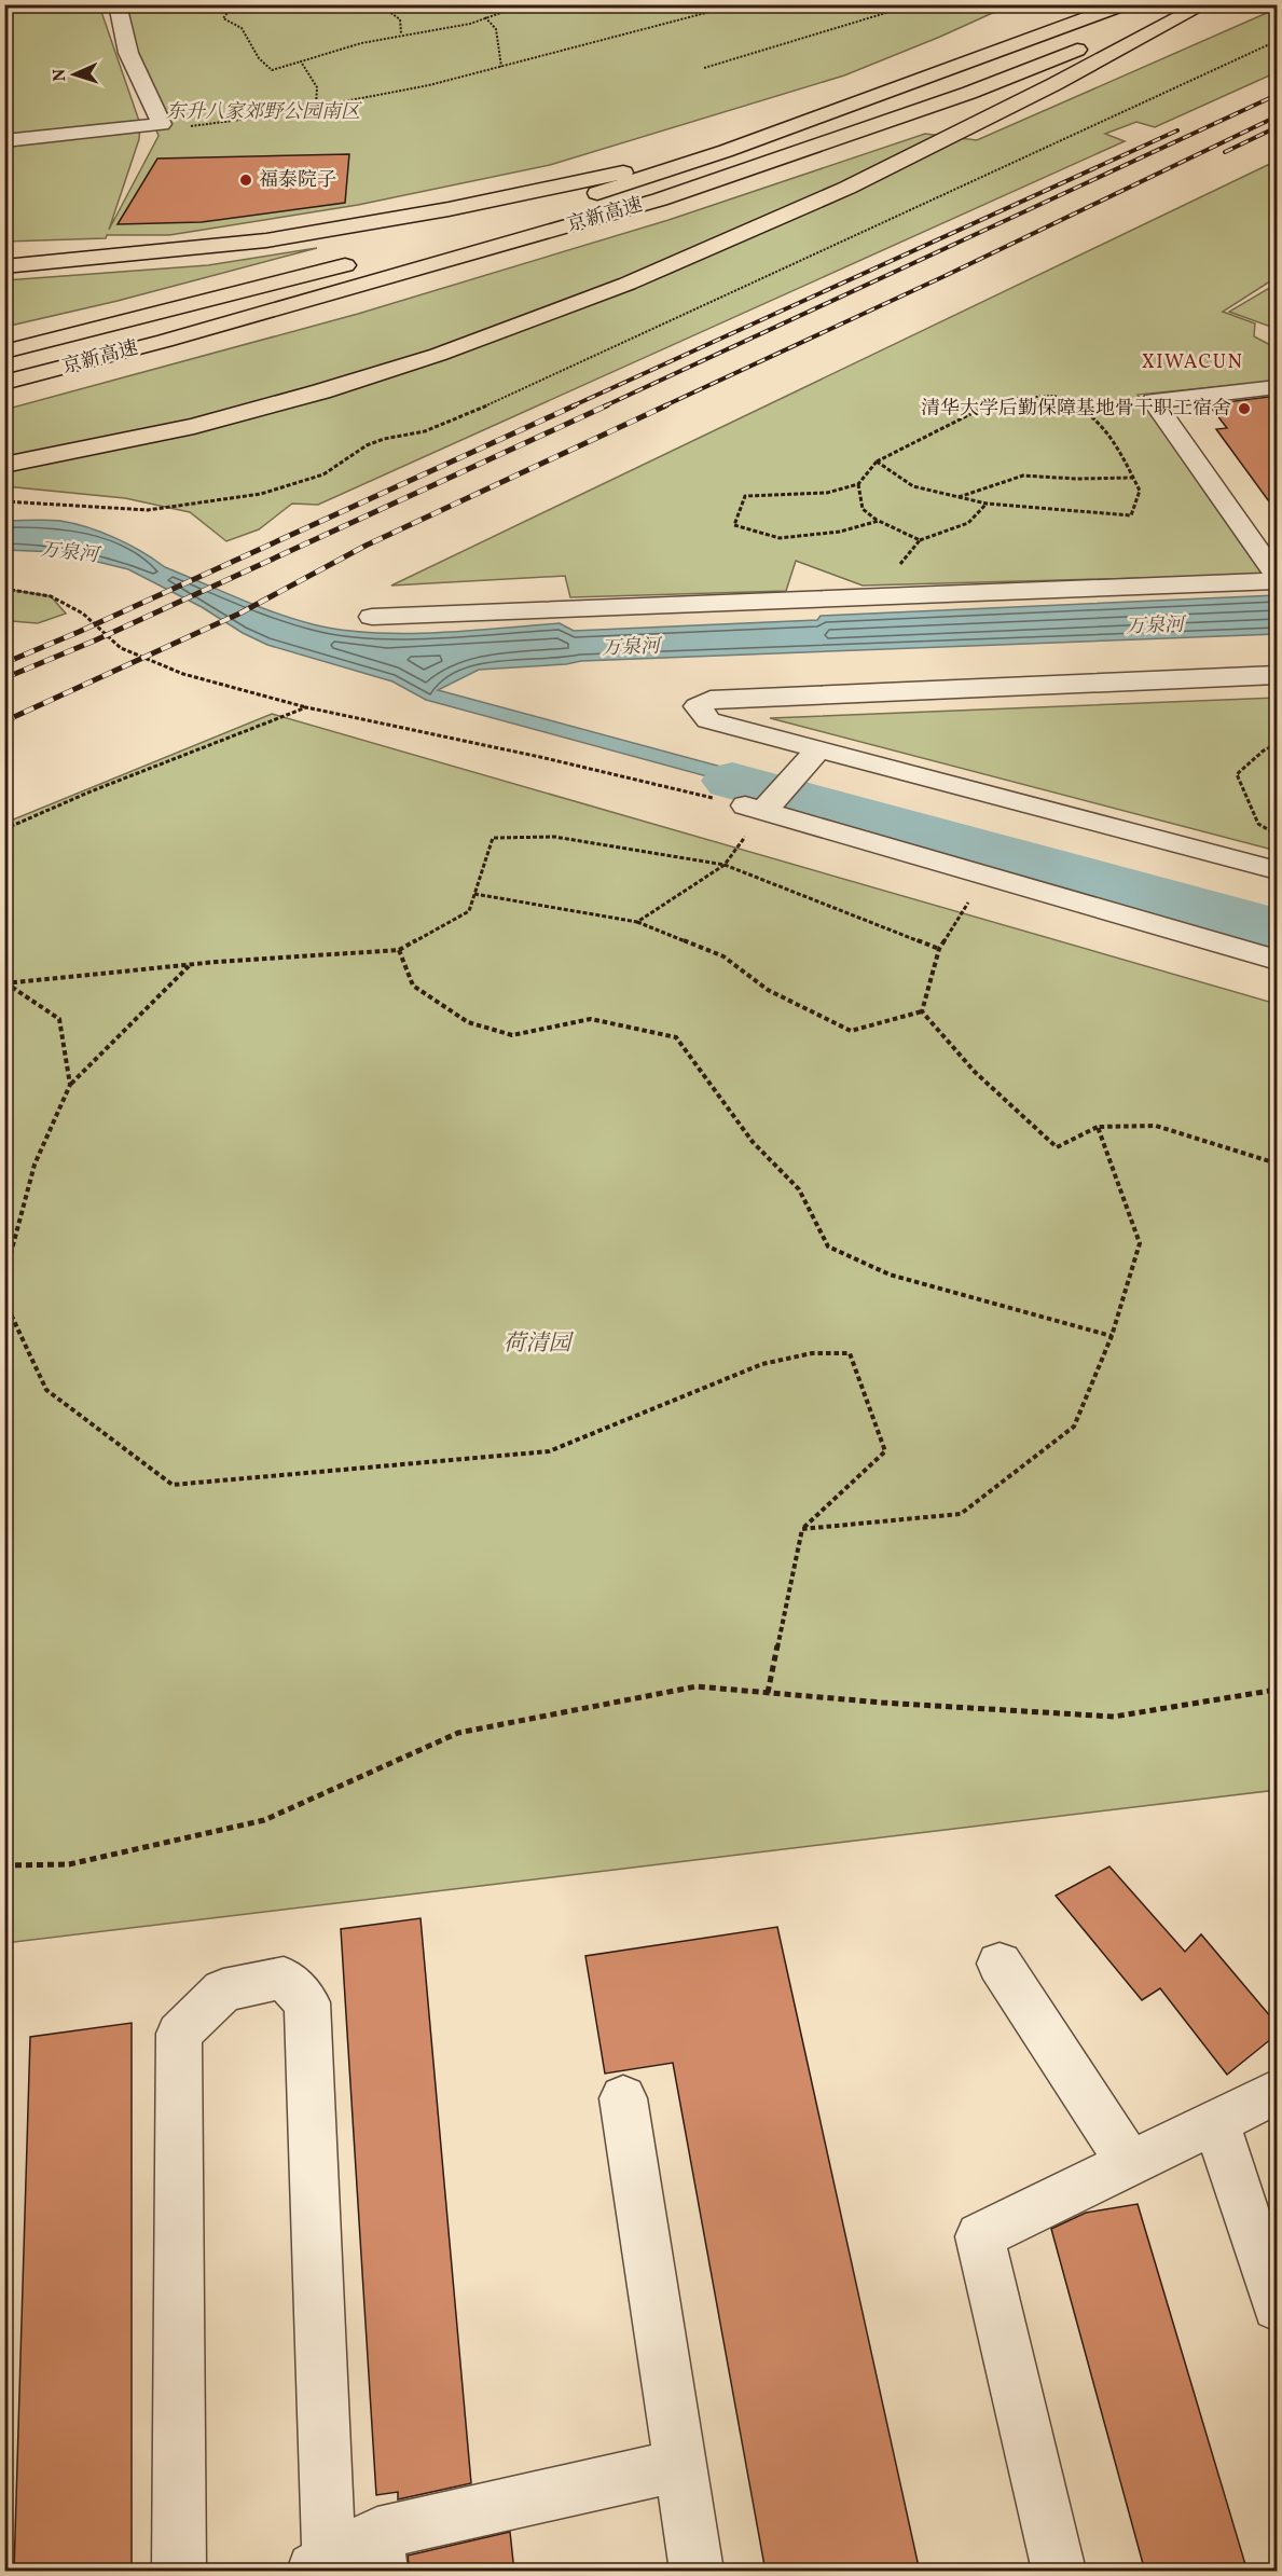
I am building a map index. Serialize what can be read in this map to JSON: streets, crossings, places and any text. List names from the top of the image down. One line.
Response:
{"streets":{"highway":["京新高速"]},"districts":["XIWACUN"],"water":["万泉河"],"parks":["东升八家郊野公园南区","荷清园"],"places":["福泰院子","清华大学后勤保障基地骨干职工宿舍"],"north":"left"}
